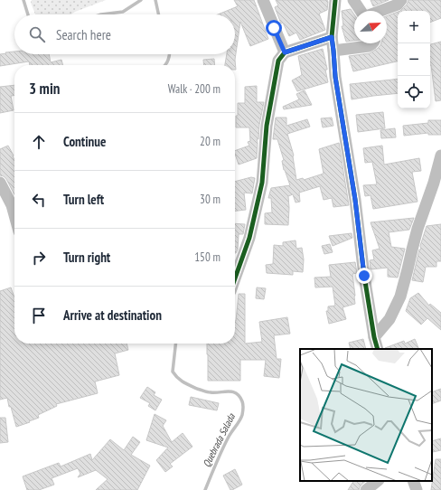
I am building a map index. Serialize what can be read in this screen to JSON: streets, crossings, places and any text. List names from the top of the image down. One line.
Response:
{"water":["Quebrada Salada"],"north":"top right","page":{"map_buttons":["+","−"],"search":"Search here","heading":["3 min","Walk · 200 m"],"list":[["Continue","20 m"],["Turn left","30 m"],["Turn right","150 m"],"Arrive at destination"]}}
